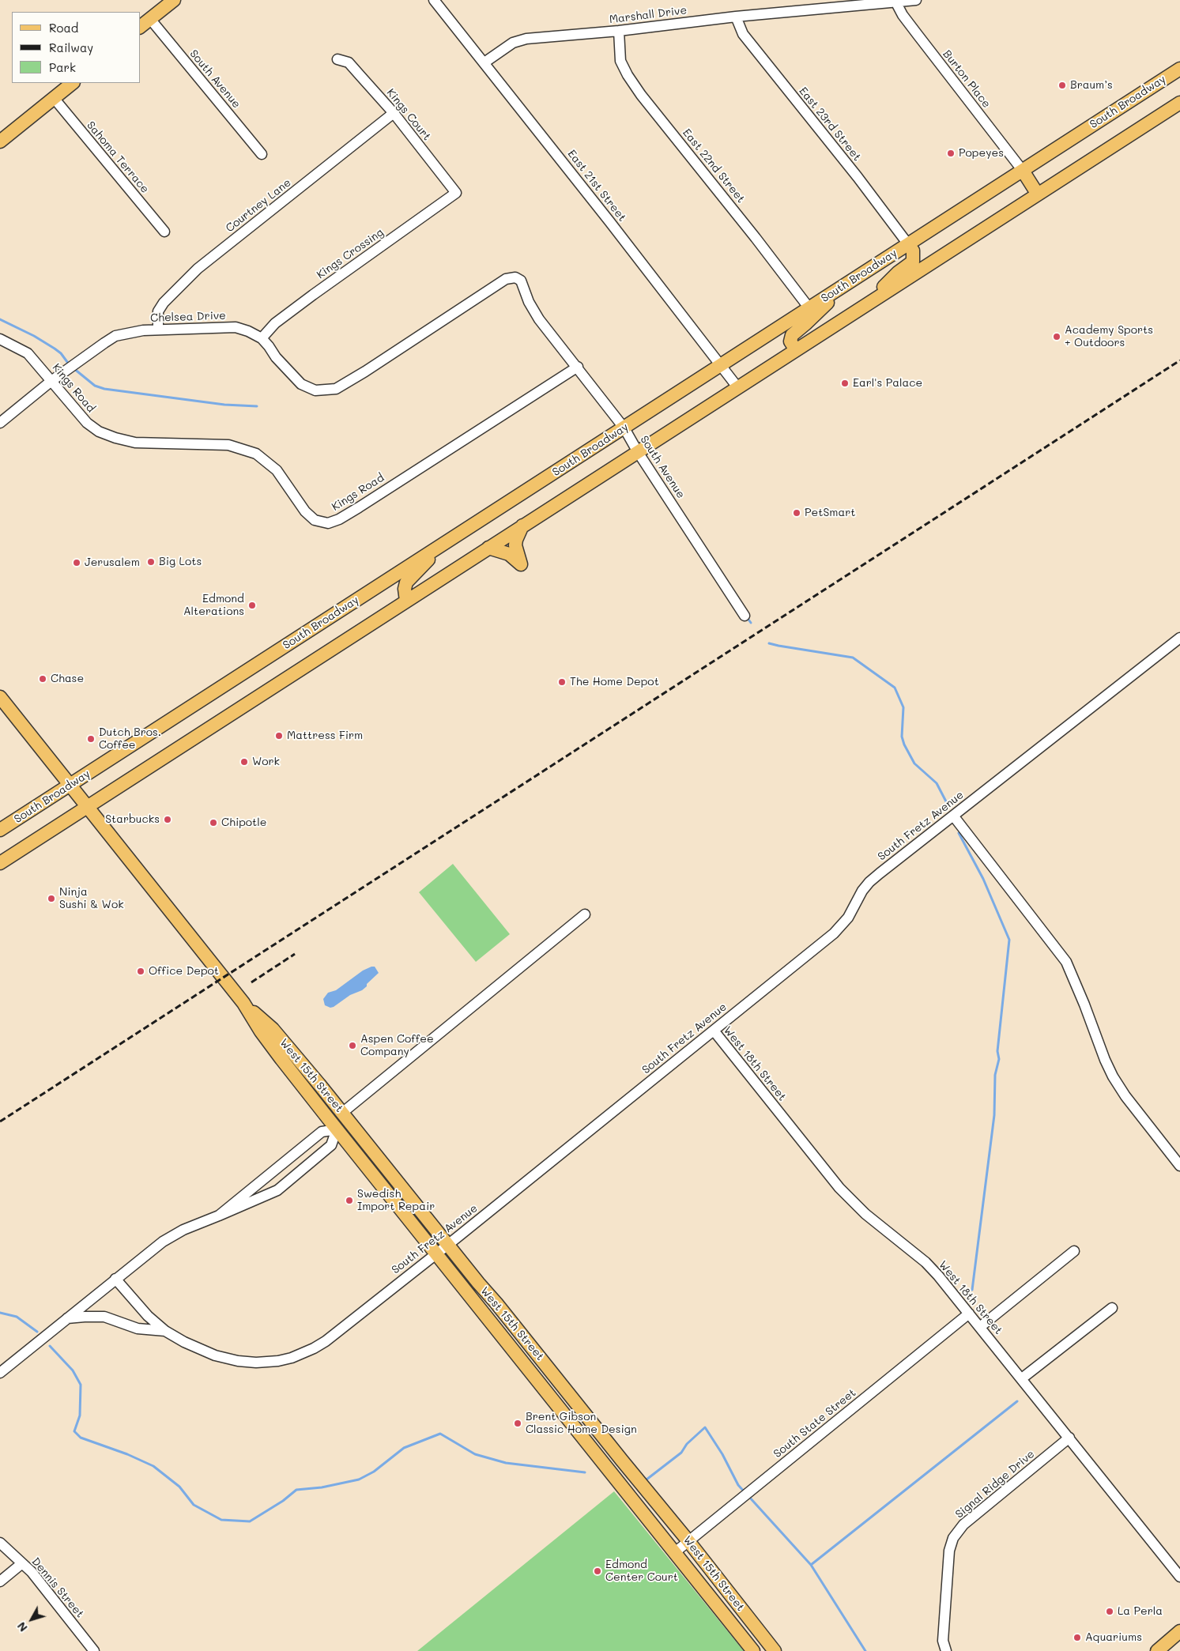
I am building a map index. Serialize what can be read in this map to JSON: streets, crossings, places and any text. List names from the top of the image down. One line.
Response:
{"streets":{"main road":["South Broadway","West 15th Street"],"street":["Marshall Drive","South Avenue","Burton Place","Kings Court","East 23rd Street","Sahoma Terrace","East 22nd Street","East 21st Street","Courtney Lane","Kings Crossing","Chelsea Drive","Kings Road","South Fretz Avenue","West 18th Street","South State Street","Signal Ridge Drive","Dennis Street"]},"crossings":[["Marshall Drive","Burton Place"],["Marshall Drive","East 23rd Street"],["Marshall Drive","East 22nd Street"],["Marshall Drive","East 21st Street"],["South Avenue","South Broadway"],["South Avenue","Chelsea Drive"],["South Avenue","Kings Road"],["Burton Place","South Broadway"],["South Broadway","East 23rd Street"],["South Broadway","East 22nd Street"],["South Broadway","East 21st Street"],["South Broadway","West 15th Street"],["Kings Court","Courtney Lane"],["Kings Court","Kings Crossing"],["Courtney Lane","Chelsea Drive"],["Kings Crossing","Chelsea Drive"],["Chelsea Drive","Kings Road"],["South Fretz Avenue","West 18th Street"],["South Fretz Avenue","West 15th Street"],["West 18th Street","South State Street"],["West 18th Street","Signal Ridge Drive"],["West 15th Street","South State Street"]],"places":["Braum’s","Popeyes","Academy Sports + Outdoors","Earl's Palace","PetSmart","Big Lots","Jerusalem","Edmond Alterations","Chase","The Home Depot","Mattress Firm","Dutch Bros. Coffee","Work","Starbucks","Chipotle","Ninja Sushi & Wok","Office Depot","Aspen Coffee Company","Swedish Import Repair","Brent Gibson Classic Home Design","Edmond Center Court","La Perla","Aquariums"],"legend":["Road","Railway","Park"],"north":"bottom left"}
